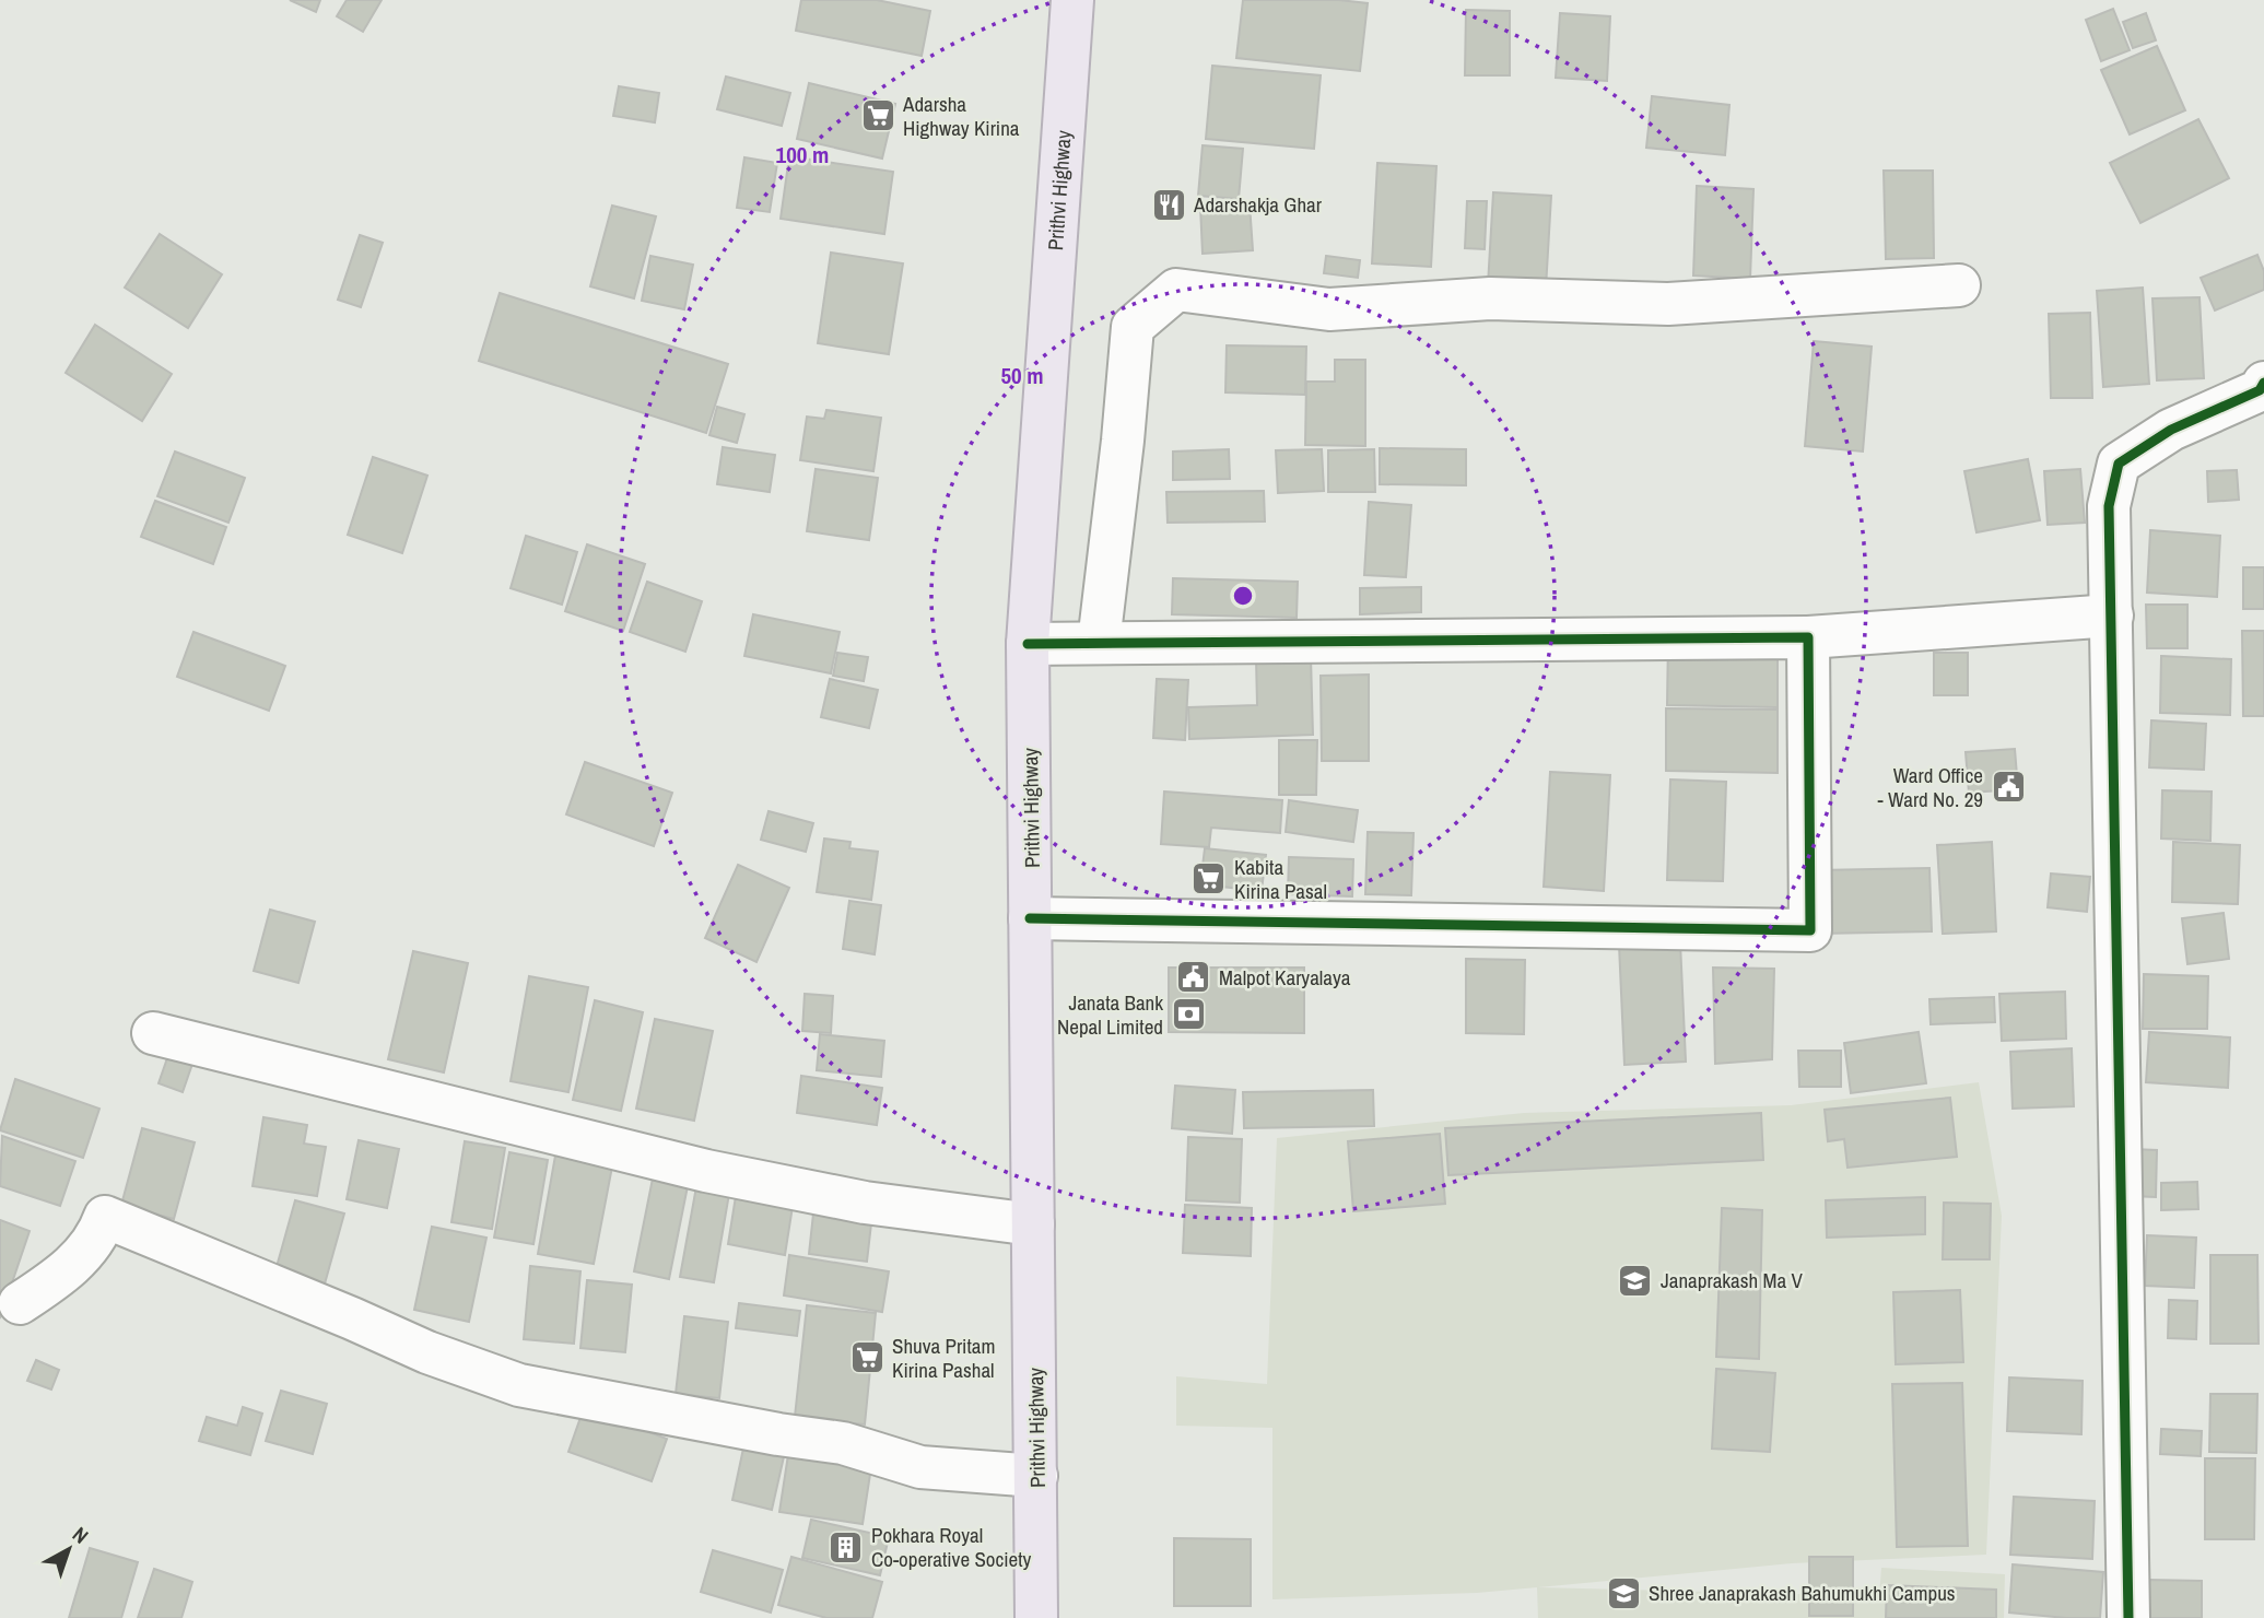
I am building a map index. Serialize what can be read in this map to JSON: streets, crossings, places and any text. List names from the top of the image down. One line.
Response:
{"streets":{"highway":["Prithvi Highway"]},"places":{"supermarket":["Adarsha Highway Kirina","Kabita Kirina Pasal","Shuva Pritam Kirina Pashal"],"restaurant":["Adarshakja Ghar"],"public building":["Ward Office - Ward No. 29","Malpot Karyalaya"],"bank":["Janata Bank Nepal Limited"],"school or university":["Janaprakash Ma V","Shree Janaprakash Bahumukhi Campus"],"building":["Pokhara Royal Co-operative Society"]},"north":"top right","rings":["100 m","50 m"]}
